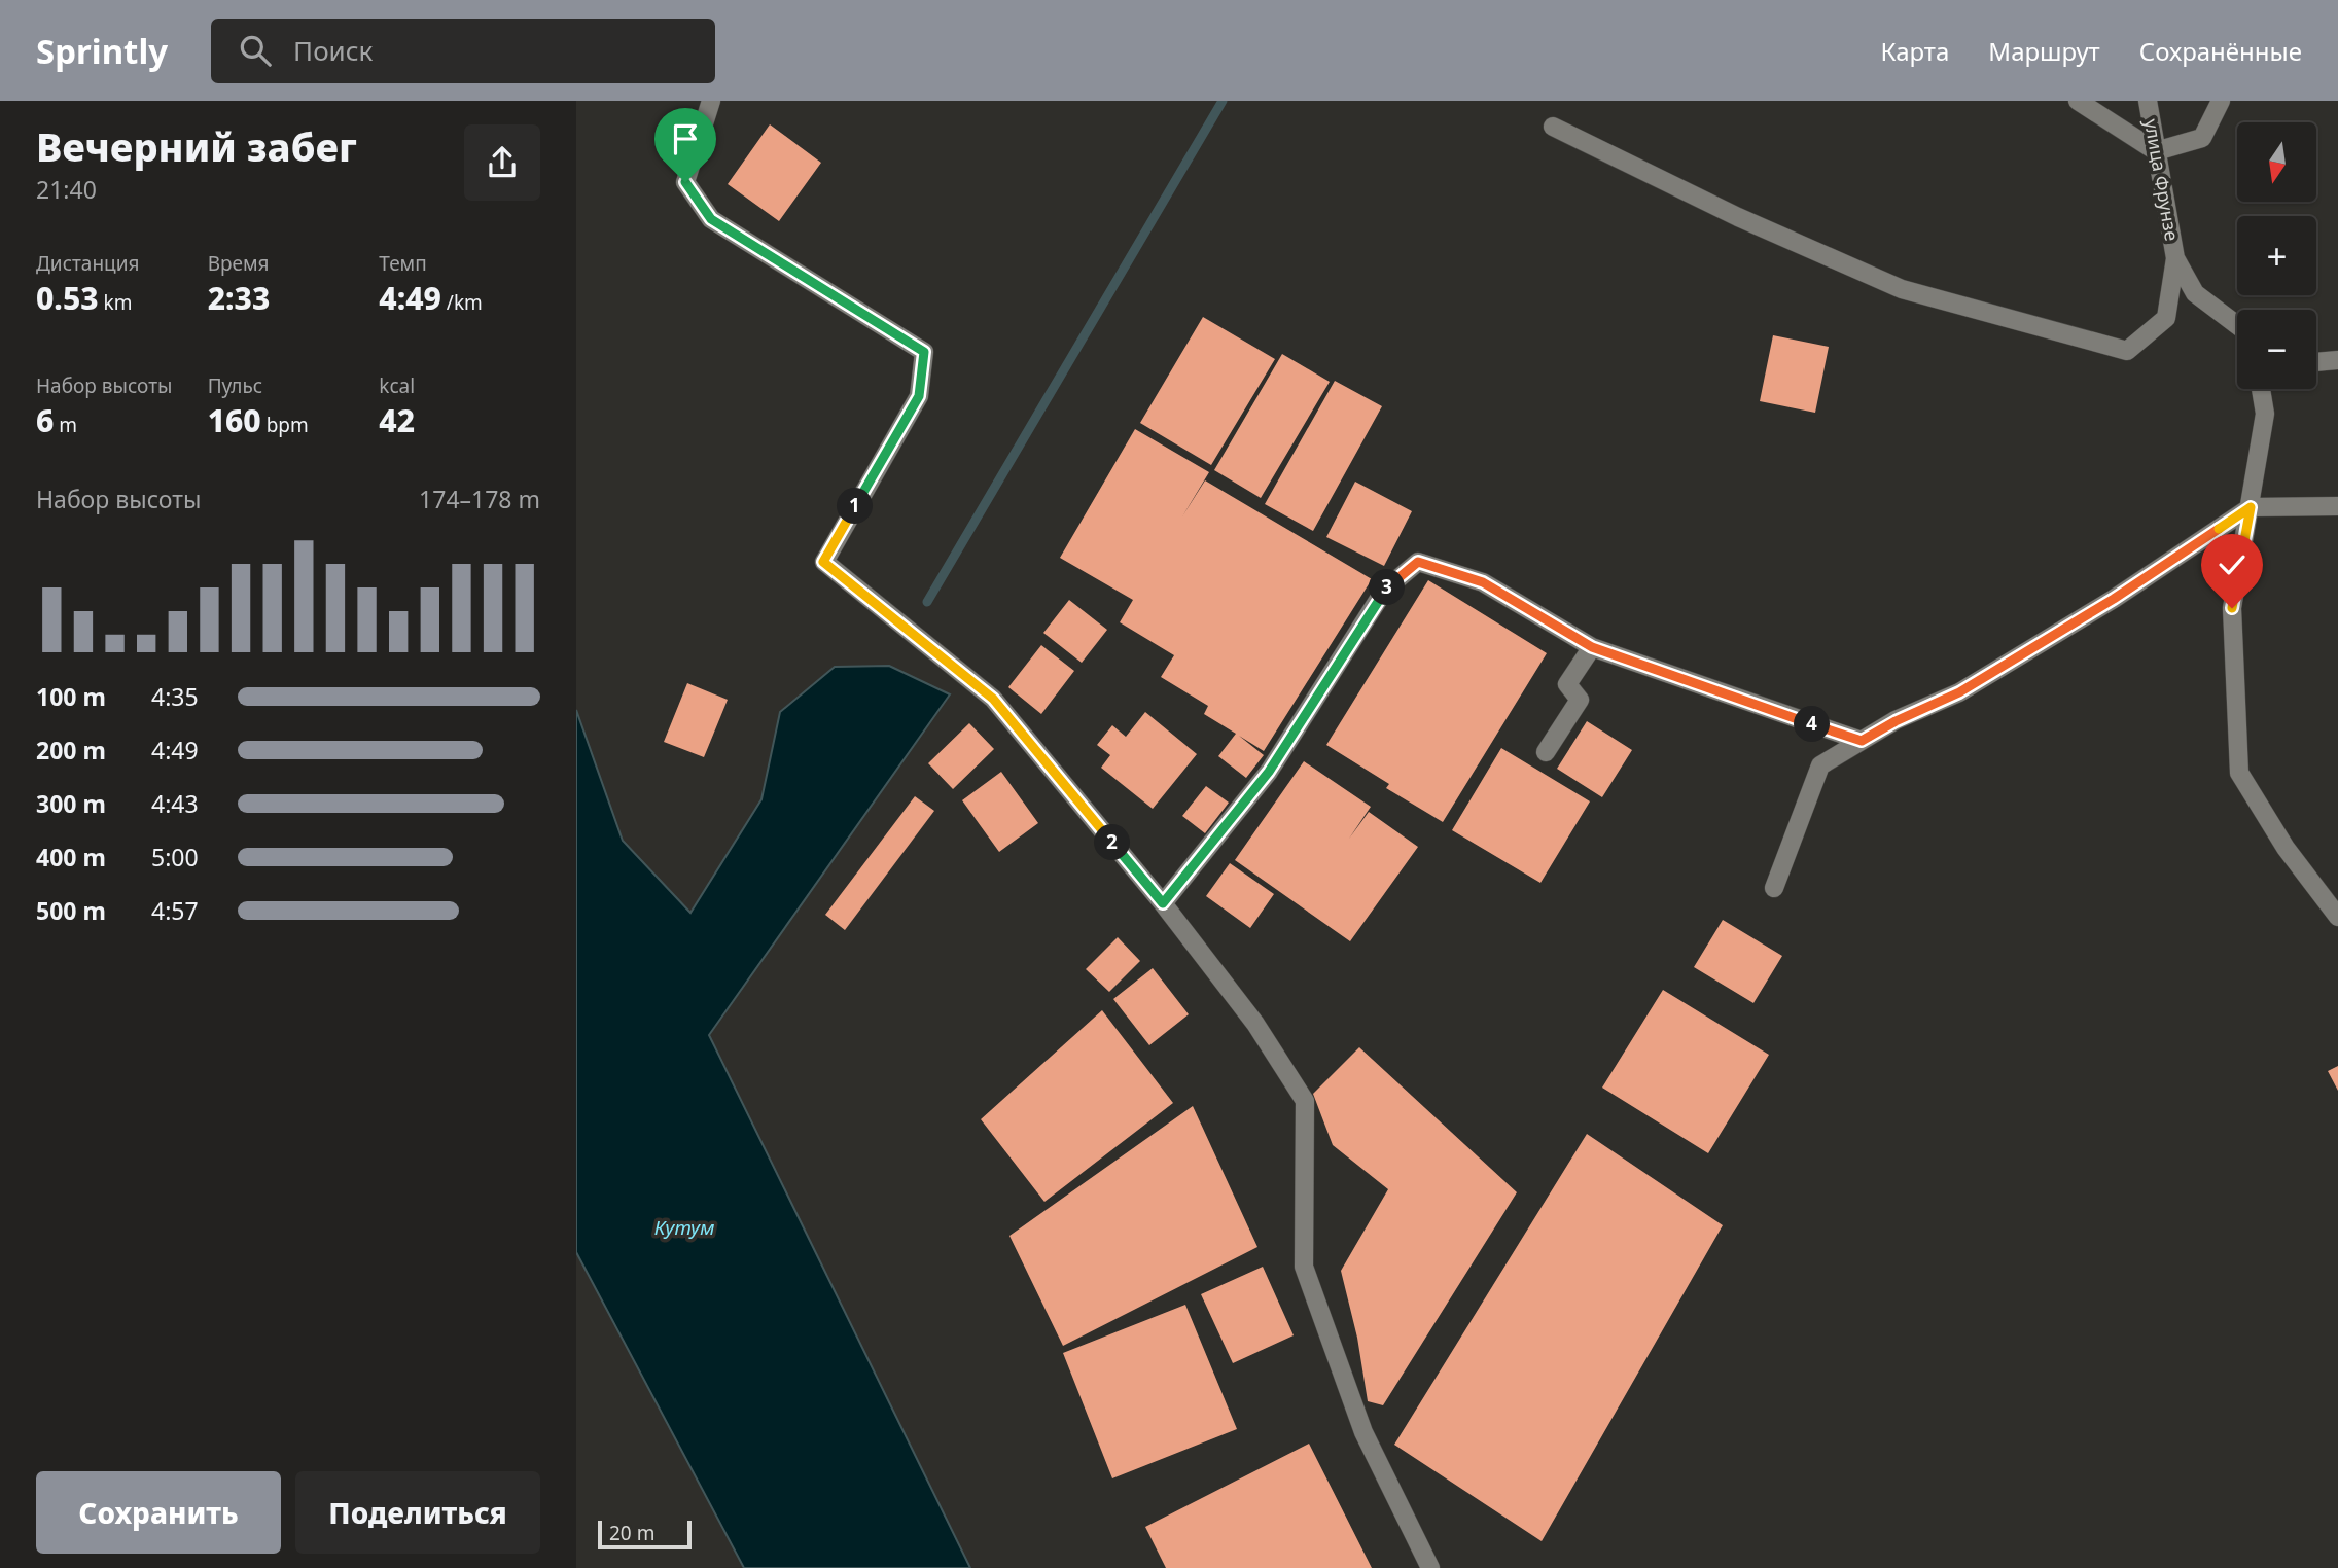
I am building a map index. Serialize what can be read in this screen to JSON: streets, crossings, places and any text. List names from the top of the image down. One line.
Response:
{"streets":{"street":["улица Фрунзе"]},"water":["Кутум"],"scale_bar":"20 m","north":"bottom","page":{"header":"Sprintly","search":"Поиск","nav":["Карта","Маршрут","Сохранённые"],"heading":["Вечерний забег","21:40"],"map_buttons":["+","−"],"stats":[["Дистанция","0.53 km"],["Время","2:33"],["Темп","4:49 /km"],["Набор высоты","6 m"],["Пульс","160 bpm"],["kcal","42"]],"chart":["Набор высоты","174–178 m"],"pins":["1","3","4","2"],"list":[{"name":"100 m","note":"4:35"},{"name":"200 m","note":"4:49"},{"name":"300 m","note":"4:43"},{"name":"400 m","note":"5:00"},{"name":"500 m","note":"4:57"}],"buttons":["Сохранить","Поделиться"],"scale":"20 m"}}
